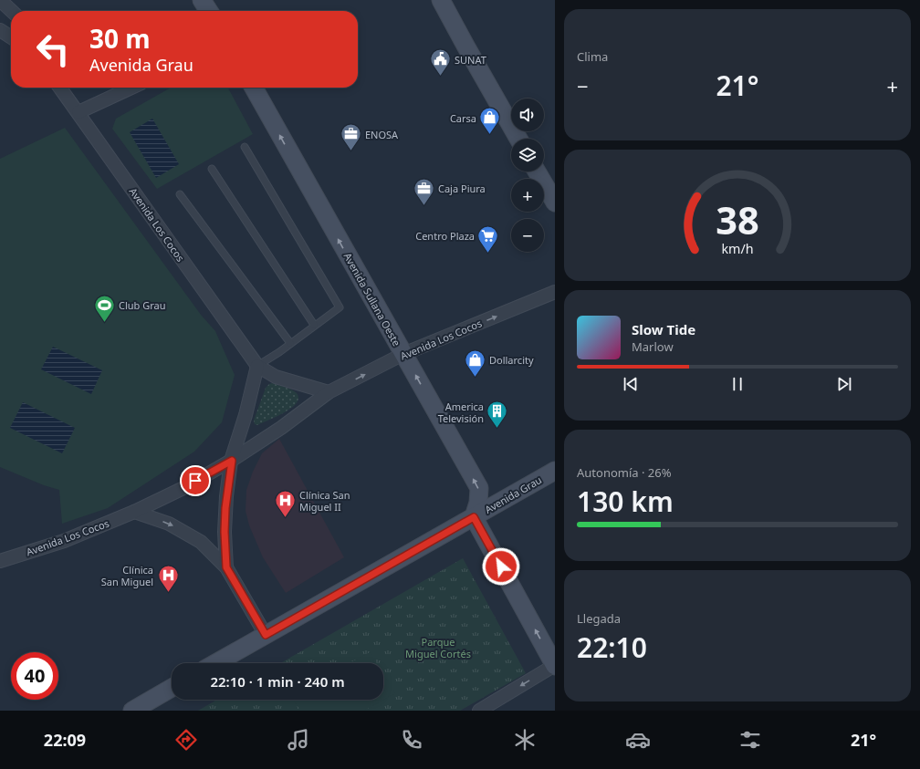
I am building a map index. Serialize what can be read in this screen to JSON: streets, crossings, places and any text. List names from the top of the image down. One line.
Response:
{"streets":{"street":["Avenida Los Cocos","Avenida Sullana Oeste","Avenida Grau"]},"crossings":[["Avenida Los Cocos","Avenida Sullana Oeste"],["Avenida Sullana Oeste","Avenida Grau"]],"one_way":["Avenida Sullana Oeste"],"parks":["Parque Miguel Cortés"],"places":{"public building":["SUNAT"],"shop":["Carsa","Dollarcity"],"office":["ENOSA","Caja Piura"],"supermarket":["Centro Plaza"],"sports":["Club Grau"],"building":["America Televisión"],"hospital":["Clínica San Miguel II","Clínica San Miguel"]},"page":{"tile":["Clima",["Autonomía · 26%","130 km"],["Llegada","22:10"]],"turn":["30 m","Avenida Grau"],"heat":["−","21°","+"],"map_buttons":["+","−"],"song":["Slow Tide","Marlow"],"limit":"40","trip":"22:10 · 1 min · 240 m","tabs":["22:09","21°"],"gauge":["38","km/h"]}}
